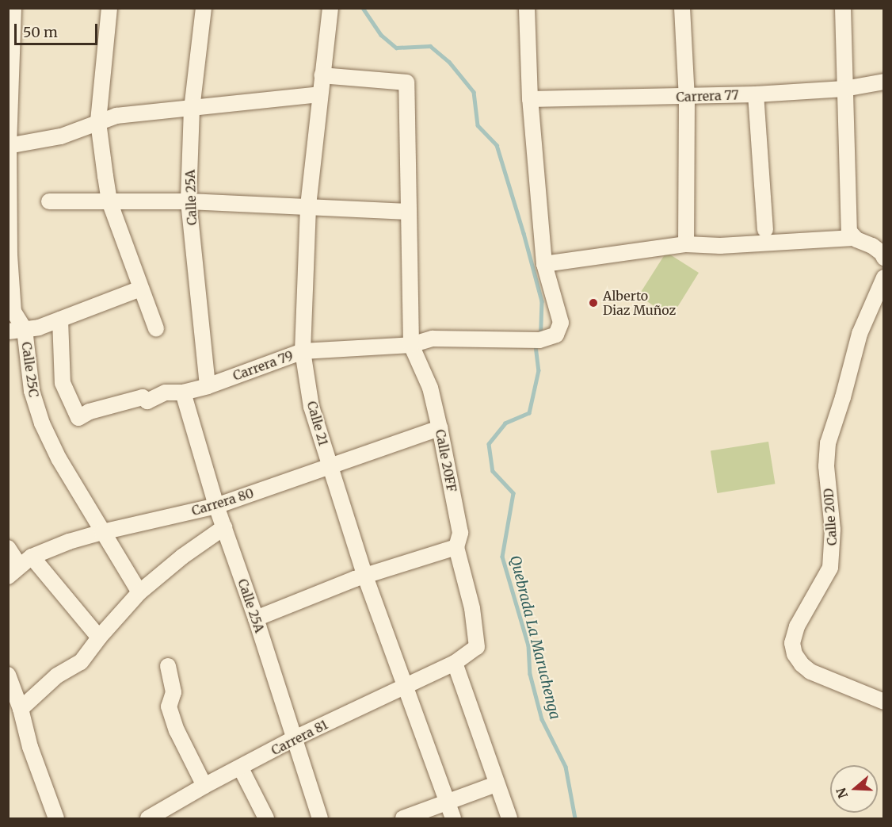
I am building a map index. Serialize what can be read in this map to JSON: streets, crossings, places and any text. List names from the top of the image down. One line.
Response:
{"streets":{"street":["Carrera 77","Calle 25A","Carrera 79","Calle 25C","Calle 21","Calle 20FF","Carrera 80","Calle 20D","Carrera 81"]},"crossings":[["Calle 25A","Carrera 79"],["Calle 25A","Carrera 80"],["Calle 25A","Carrera 81"],["Carrera 79","Calle 21"],["Carrera 79","Calle 20FF"],["Calle 25C","Carrera 80"],["Calle 21","Calle 20FF"],["Calle 21","Carrera 80"],["Calle 21","Carrera 81"],["Calle 20FF","Carrera 80"],["Calle 20FF","Carrera 81"]],"water":["Quebrada La Maruchenga"],"places":["Alberto Diaz Muñoz"],"scale_bar":"50 m","north":"left"}
